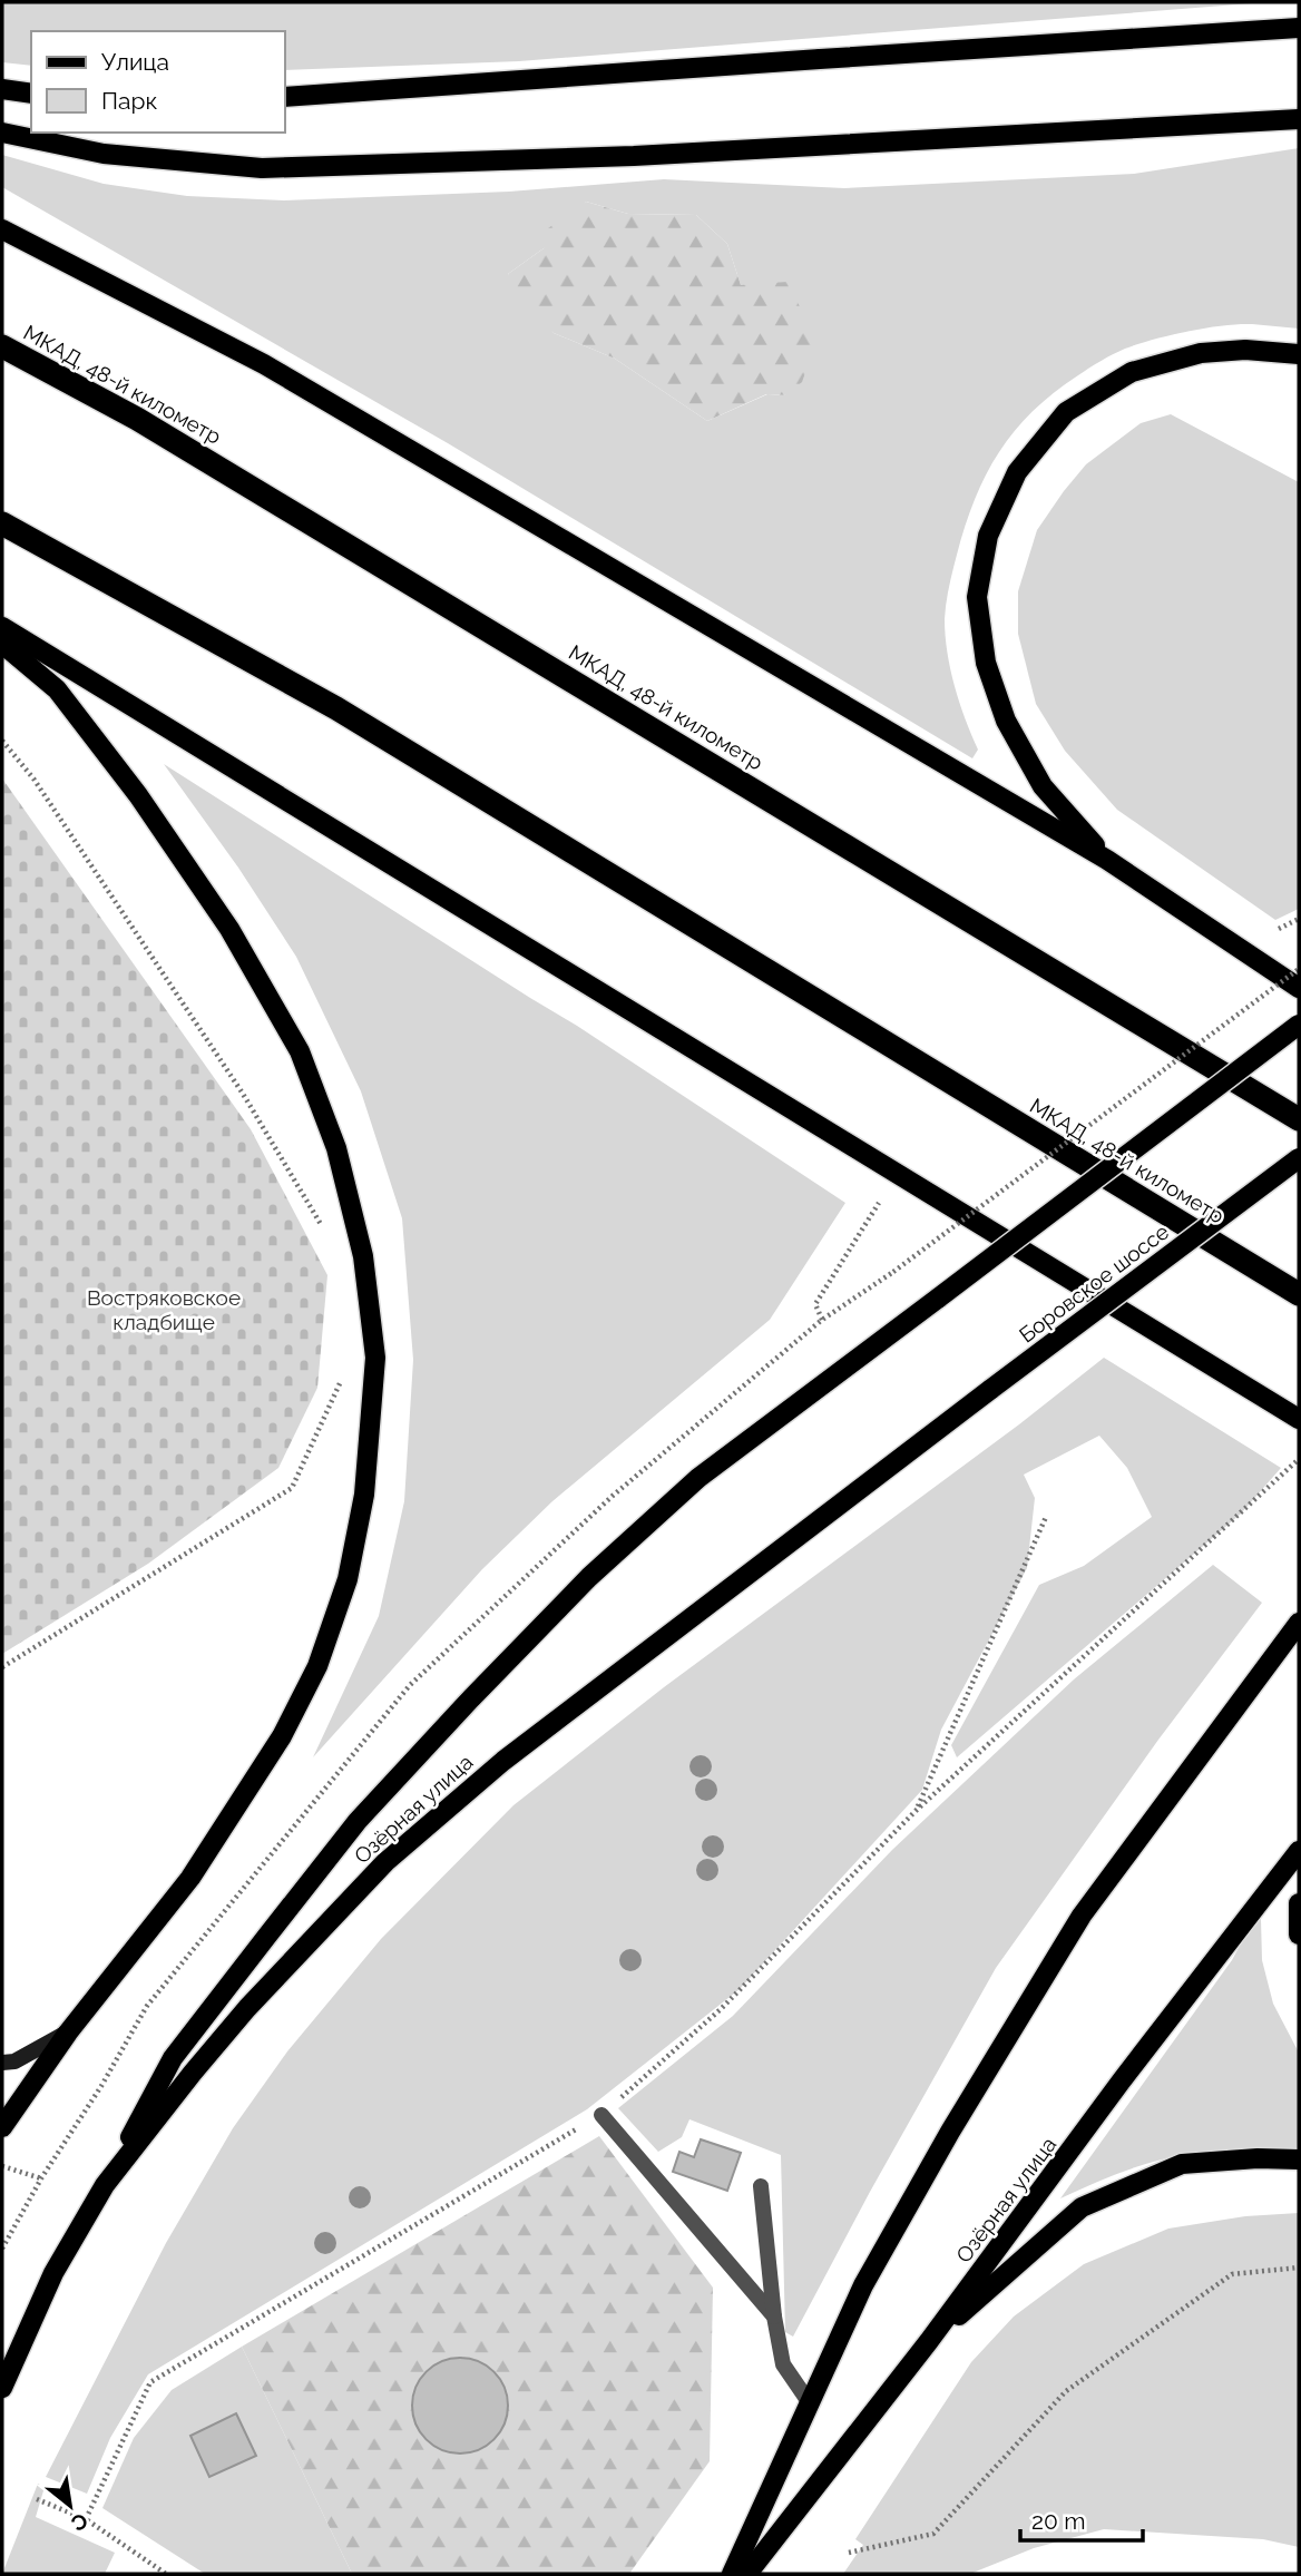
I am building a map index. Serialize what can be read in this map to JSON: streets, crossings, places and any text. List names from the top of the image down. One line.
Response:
{"streets":{"highway":["МКАД, 48-й километр"],"main road":["Боровское шоссе","Озёрная улица"]},"crossings":[["Боровское шоссе","Озёрная улица"]],"parks":["Востряковское кладбище"],"legend":["Улица","Парк"],"scale_bar":"20 m","north":"bottom right"}
